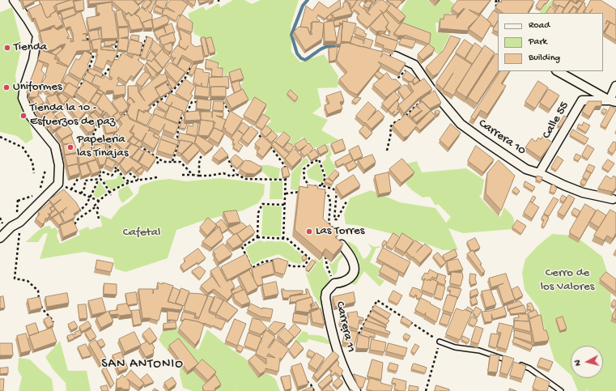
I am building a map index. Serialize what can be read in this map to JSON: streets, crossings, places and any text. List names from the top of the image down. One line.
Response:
{"streets":{"street":["Calle 55","Carrera 10","Carrera 11"]},"crossings":[["Calle 55","Carrera 10"]],"districts":["SAN ANTONIO"],"parks":["Cafetal","Cerro de los Valores"],"places":["Tienda","Uniformes","Tienda la 10 - Esfuerzos de paz","Papeleria las Tinajas","Las Torres"],"legend":["Road","Park","Building"],"north":"left"}
